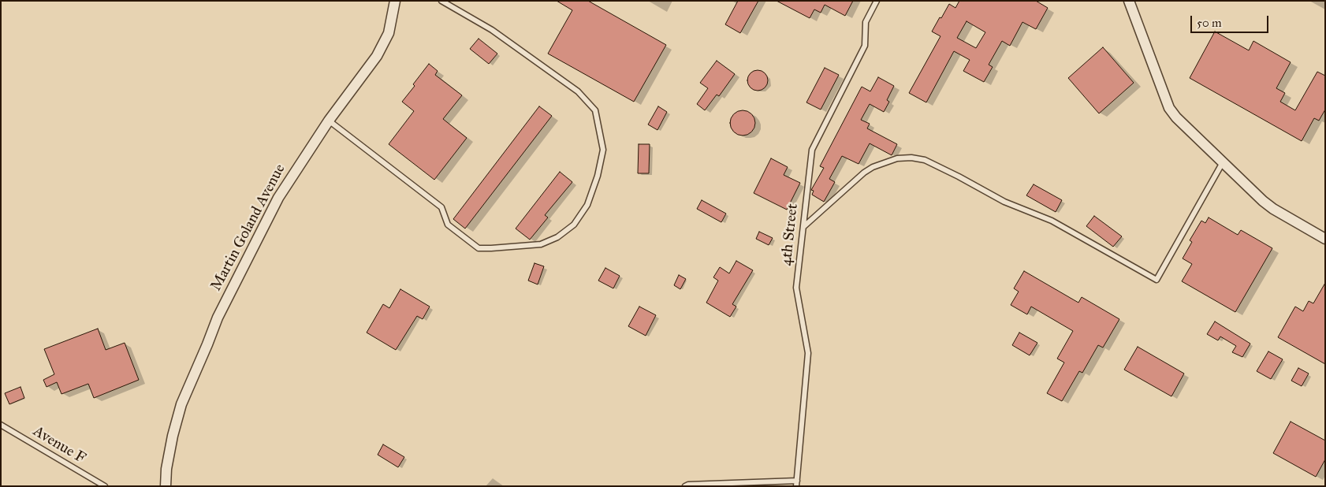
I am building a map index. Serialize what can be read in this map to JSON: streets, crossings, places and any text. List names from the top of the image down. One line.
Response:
{"streets":{"street":["Martin Goland Avenue"],"lane":["4th Street","Avenue F"]},"scale_bar":"50 m"}
